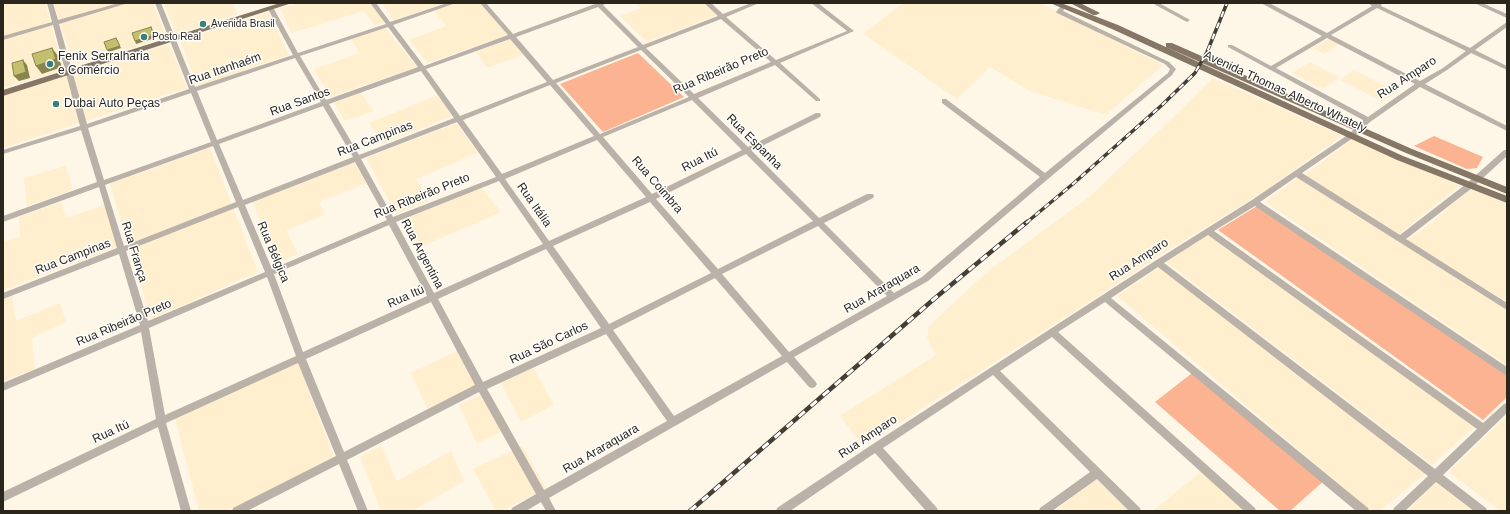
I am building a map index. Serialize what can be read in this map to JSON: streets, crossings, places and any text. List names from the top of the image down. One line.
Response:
{"streets":{"main road":["Avenida Thomas Alberto Whately"],"street":["Rua Itanhaém","Rua Ribeirão Preto","Rua Amparo","Rua Santos","Rua Campinas","Rua Espanha","Rua Itú","Rua Coimbra","Rua Itália","Rua França","Rua Bélgica","Rua Argentina","Rua Araraquara","Rua São Carlos"]},"crossings":[["Rua Itanhaém","Rua Itália"],["Rua Itanhaém","Rua França"],["Rua Itanhaém","Rua Bélgica"],["Rua Itanhaém","Rua Argentina"],["Rua Ribeirão Preto","Rua Espanha"],["Rua Ribeirão Preto","Rua Coimbra"],["Rua Ribeirão Preto","Rua Itália"],["Rua Ribeirão Preto","Rua França"],["Rua Ribeirão Preto","Rua Bélgica"],["Rua Ribeirão Preto","Rua Argentina"],["Rua Amparo","Avenida Thomas Alberto Whately"],["Avenida Thomas Alberto Whately","Rua Araraquara"],["Rua Santos","Rua Espanha"],["Rua Santos","Rua Coimbra"],["Rua Santos","Rua Itália"],["Rua Santos","Rua França"],["Rua Santos","Rua Bélgica"],["Rua Santos","Rua Argentina"],["Rua Campinas","Rua Espanha"],["Rua Campinas","Rua Coimbra"],["Rua Campinas","Rua Itália"],["Rua Campinas","Rua França"],["Rua Campinas","Rua Bélgica"],["Rua Campinas","Rua Argentina"],["Rua Espanha","Rua Itú"],["Rua Espanha","Rua Araraquara"],["Rua Espanha","Rua São Carlos"],["Rua Itú","Rua Coimbra"],["Rua Itú","Rua Itália"],["Rua Itú","Rua França"],["Rua Itú","Rua Bélgica"],["Rua Itú","Rua Argentina"],["Rua Coimbra","Rua Araraquara"],["Rua Coimbra","Rua São Carlos"],["Rua Itália","Rua Araraquara"],["Rua Itália","Rua São Carlos"],["Rua Bélgica","Rua São Carlos"],["Rua Argentina","Rua Araraquara"],["Rua Argentina","Rua São Carlos"]],"places":["Avenida Brasil","Posto Real","Fenix Serralharia e Comércio","Dubai Auto Peças"]}
